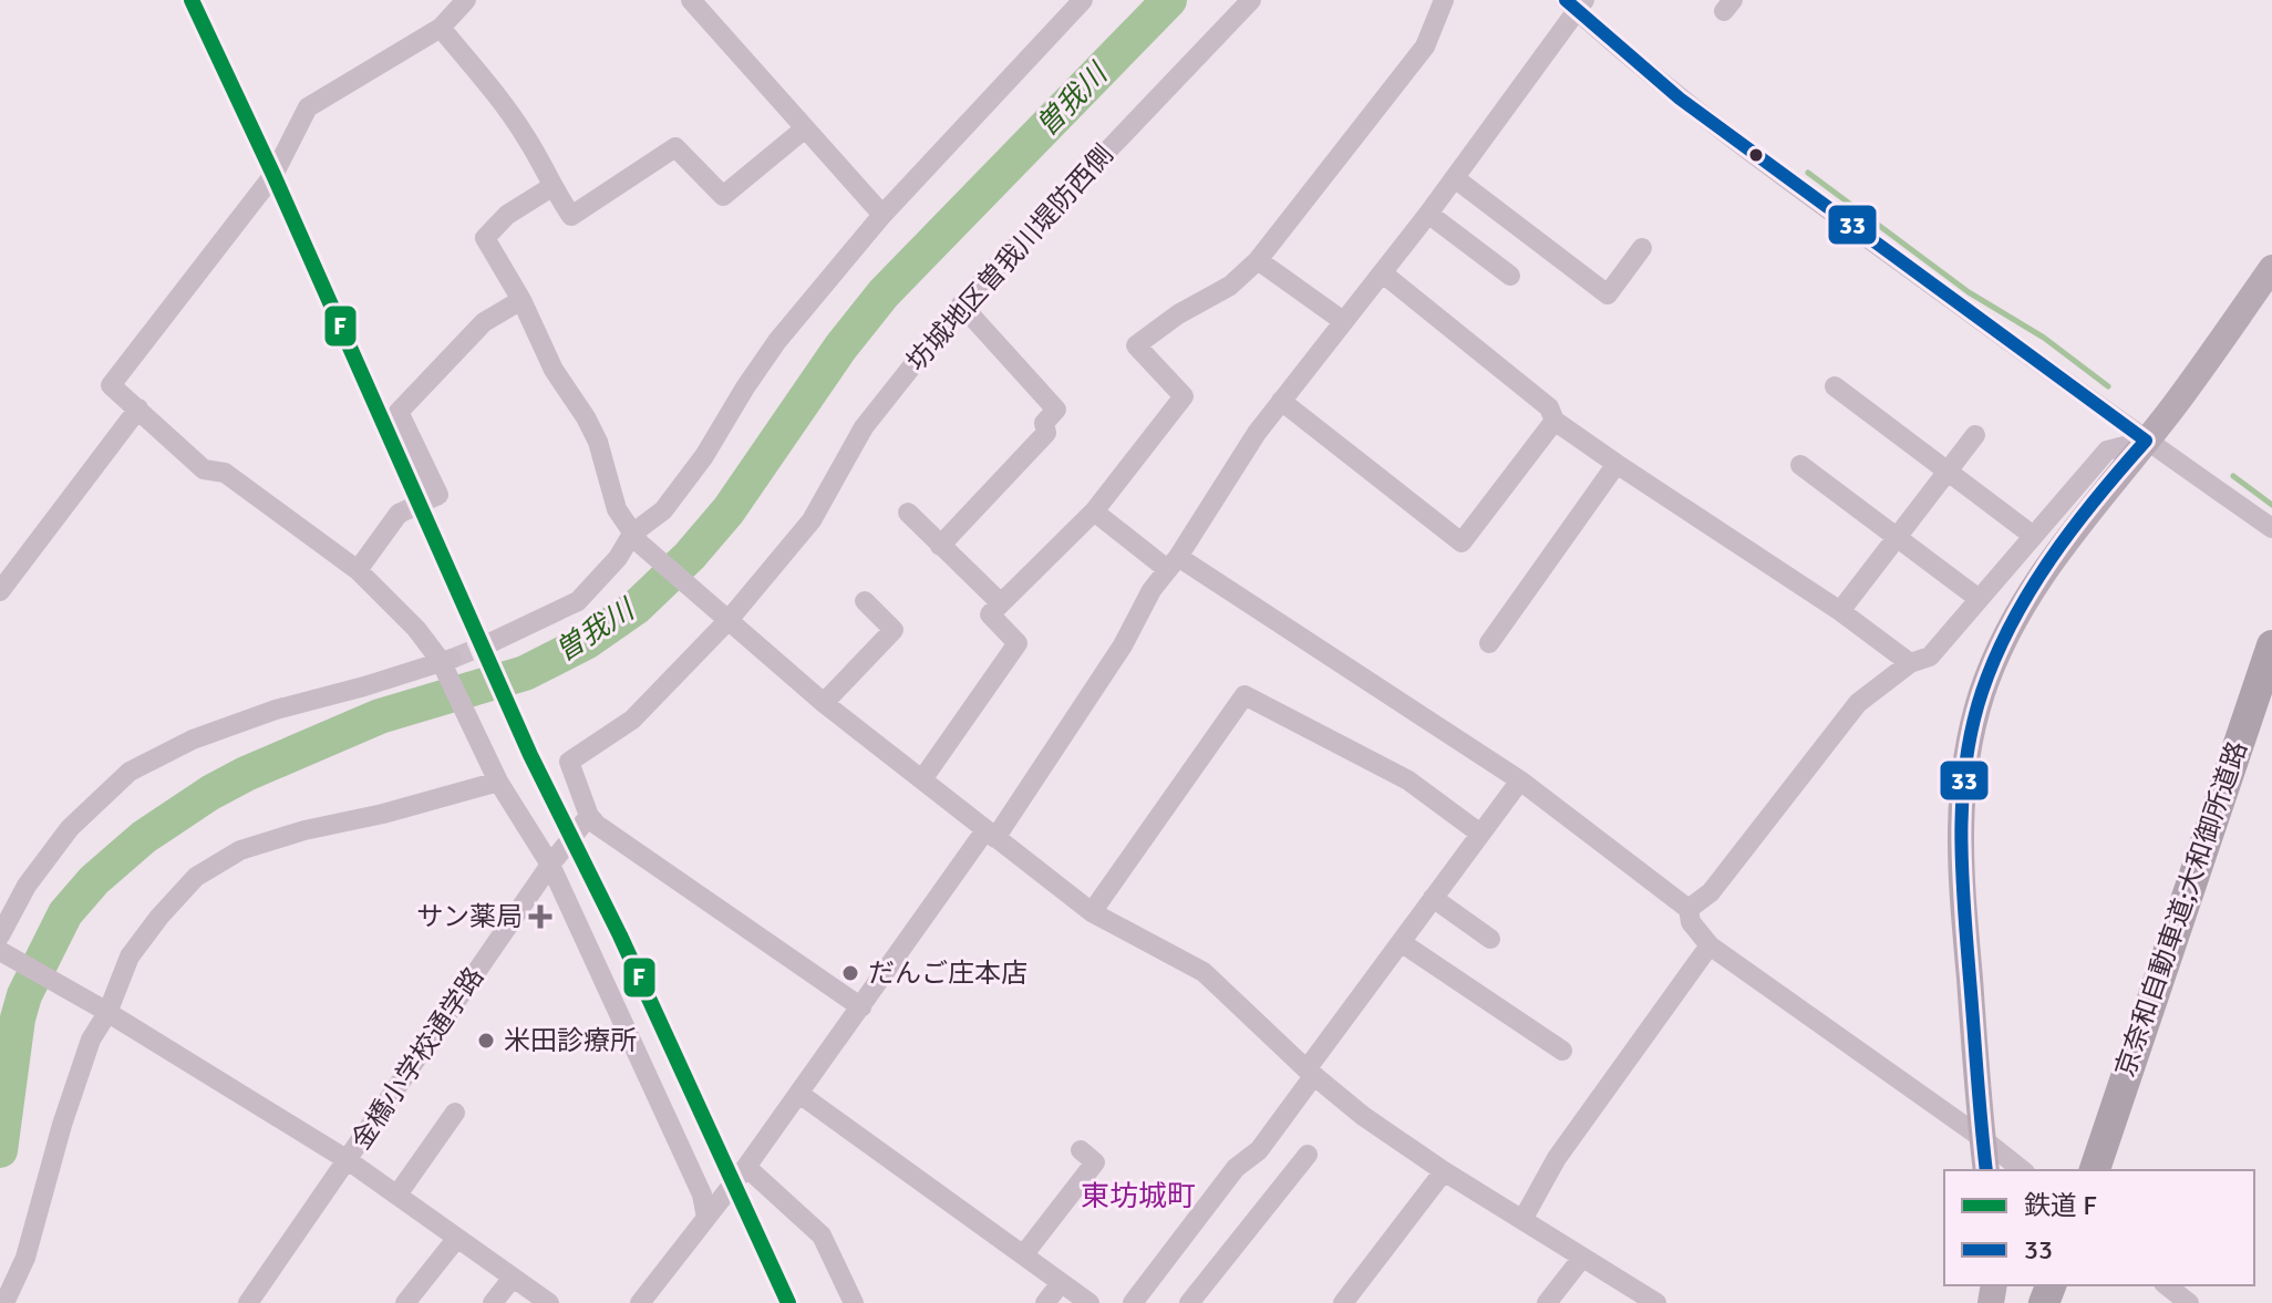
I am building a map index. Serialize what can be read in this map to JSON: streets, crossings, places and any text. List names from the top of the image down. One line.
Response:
{"streets":{"highway":["京奈和自動車道;大和御所道路"],"street":["坊城地区曽我川堤防西側","金橋小学校通学路"]},"crossings":[["坊城地区曽我川堤防西側","金橋小学校通学路"]],"districts":["東坊城町"],"water":["曽我川"],"places":{"health":["サン薬局"],"other":["だんご庄本店","米田診療所"]},"lines":["rail line F","transit line 33"],"legend":["鉄道 F","33"]}
